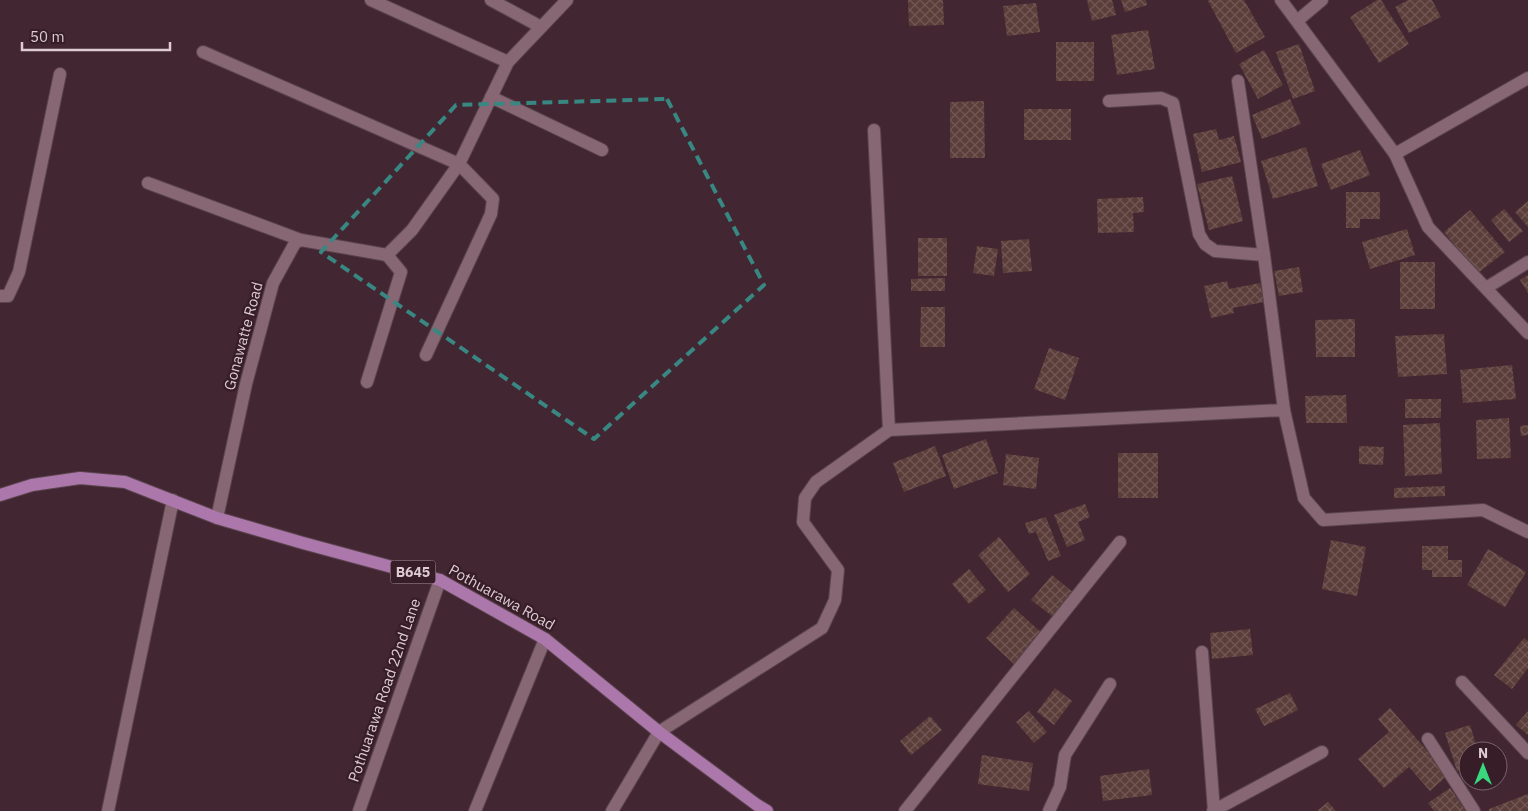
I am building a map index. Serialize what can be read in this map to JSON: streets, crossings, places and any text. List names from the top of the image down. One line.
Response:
{"streets":{"main road":["B645","Pothuarawa Road"],"street":["Gonawatte Road","Pothuarawa Road 22nd Lane"]},"crossings":[["Gonawatte Road","Pothuarawa Road"],["Pothuarawa Road","Pothuarawa Road 22nd Lane"]],"scale_bar":"50 m","north":"top"}
